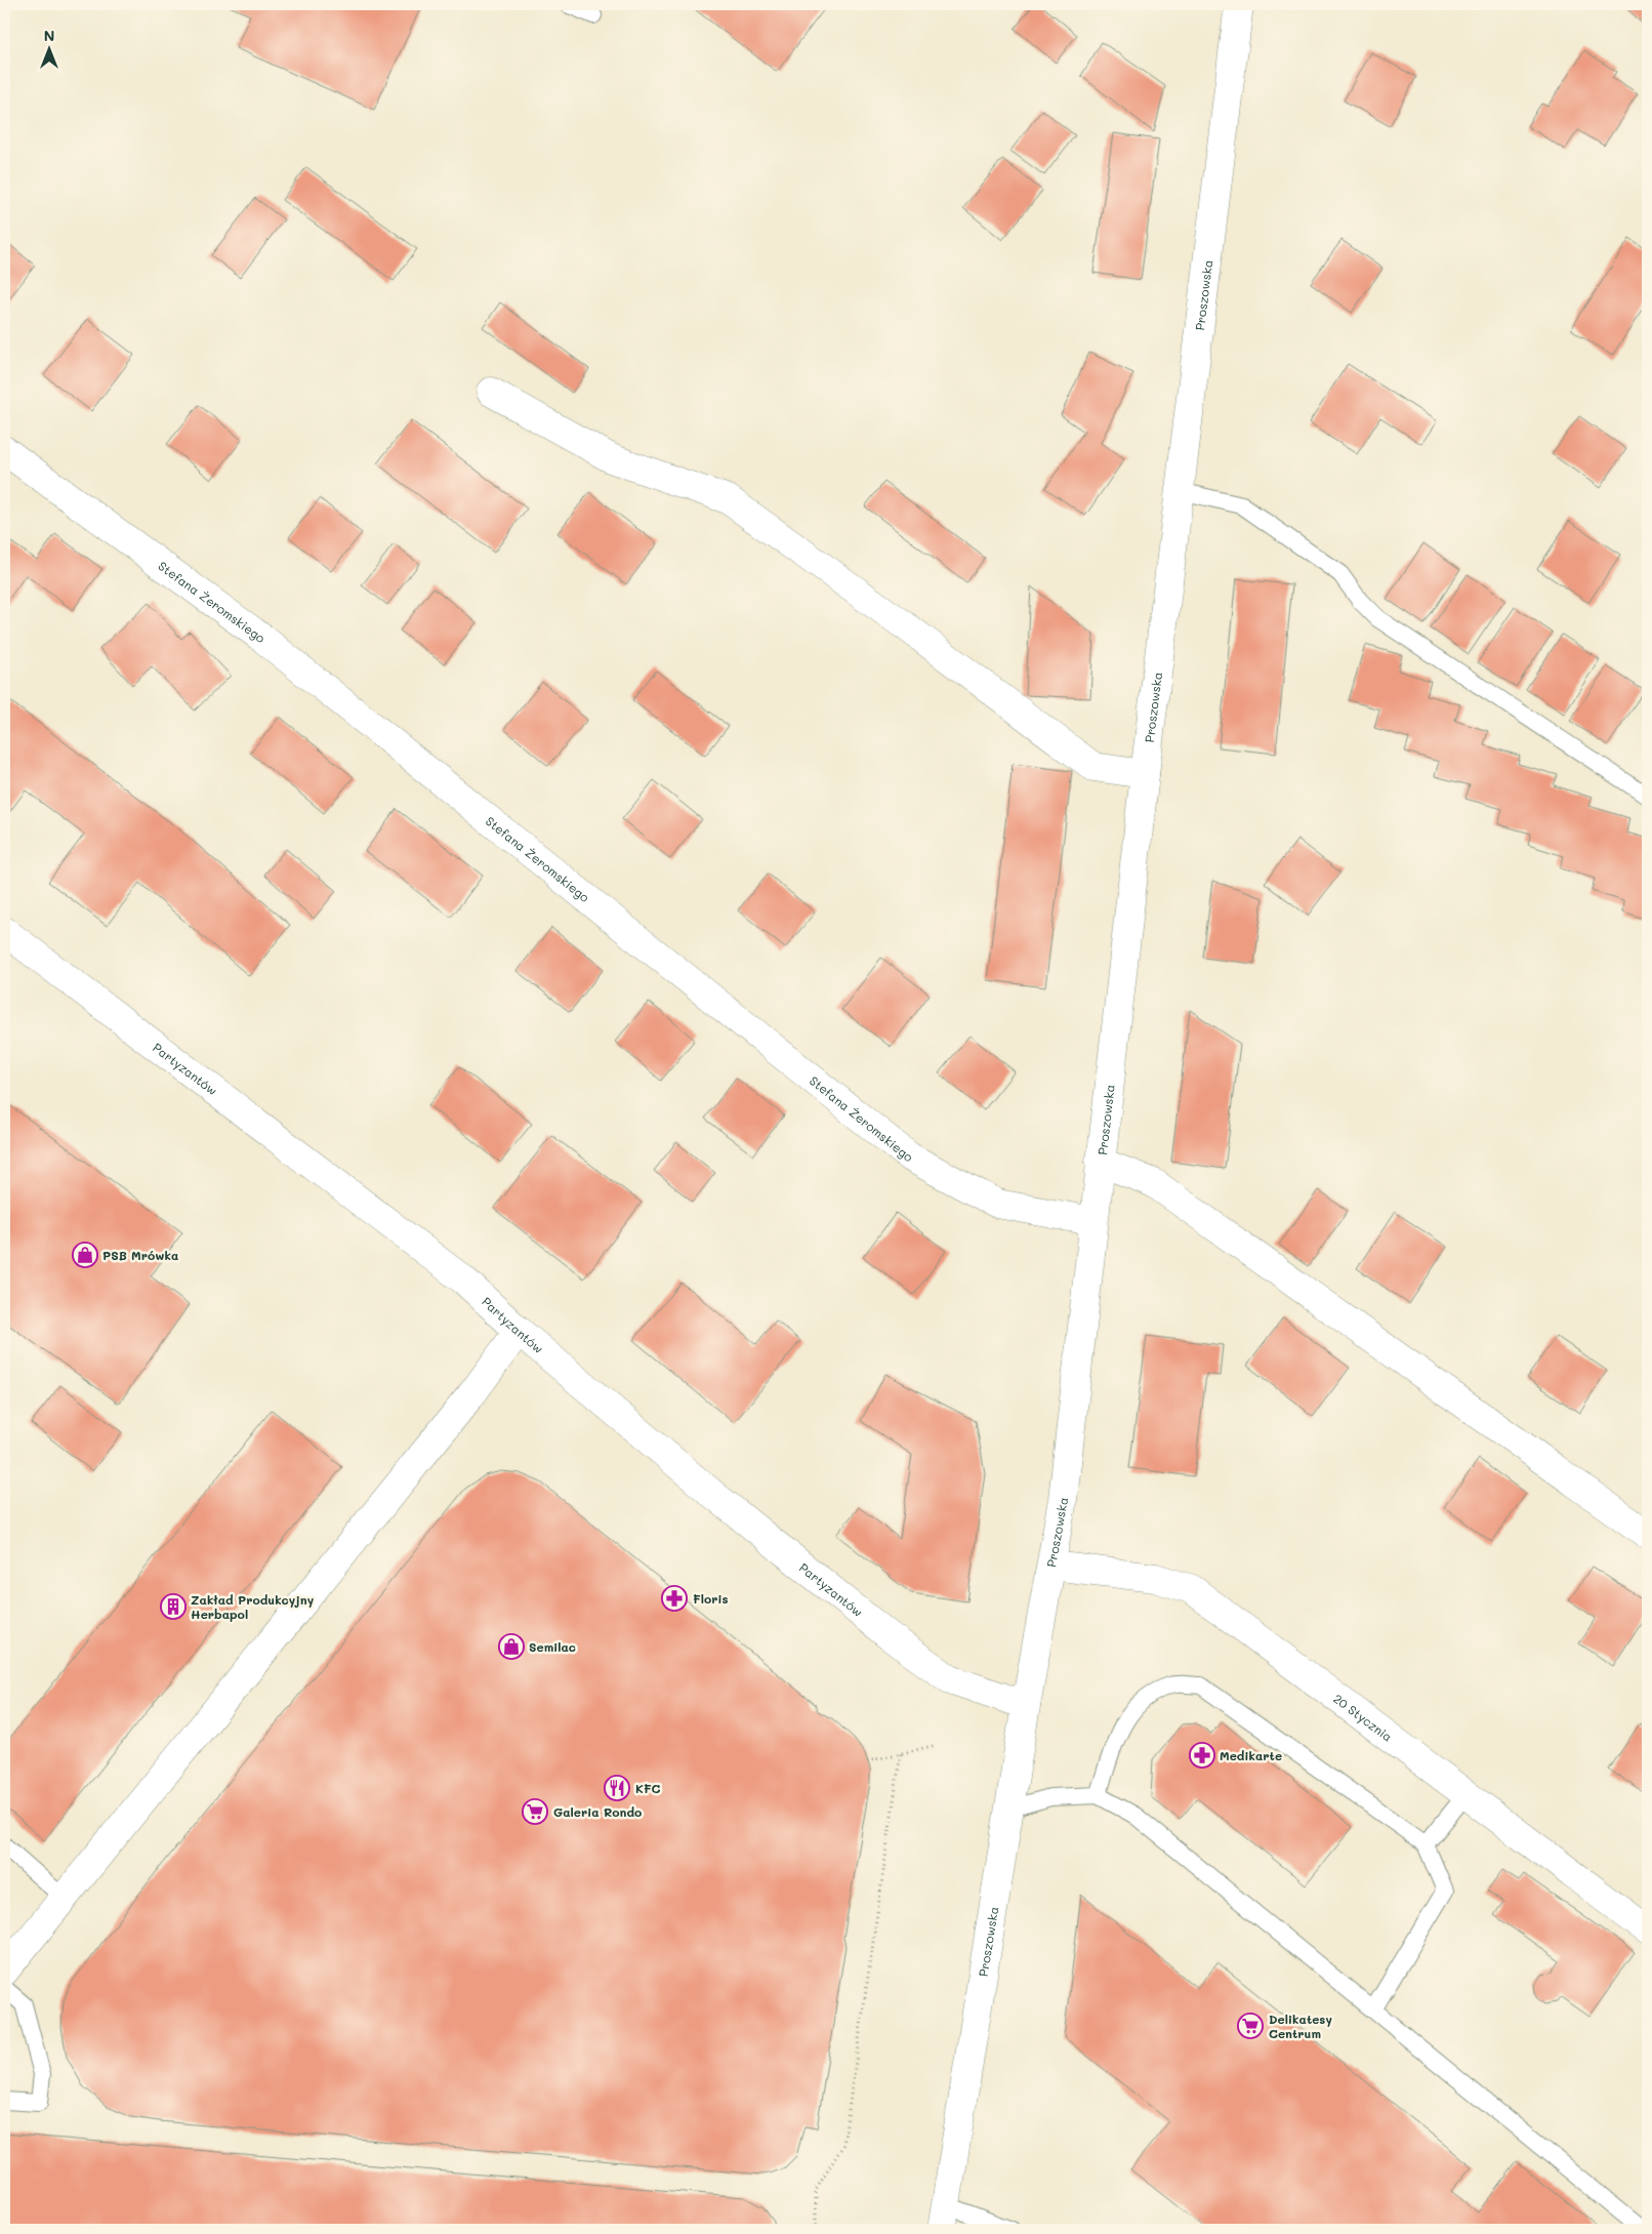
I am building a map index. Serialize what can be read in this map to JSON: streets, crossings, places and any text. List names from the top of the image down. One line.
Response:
{"streets":{"street":["Proszowska","Stefana Żeromskiego","Partyzantów","20 Stycznia"]},"crossings":[["Proszowska","Stefana Żeromskiego"],["Proszowska","Partyzantów"],["Proszowska","20 Stycznia"]],"places":{"shop":["PSB Mrówka","Semilac"],"pharmacy":["Floris","Medikarte"],"building":["Zakład Produkcyjny Herbapol"],"restaurant":["KFC"],"supermarket":["Galeria Rondo","Delikatesy Centrum"]},"north":"top"}
